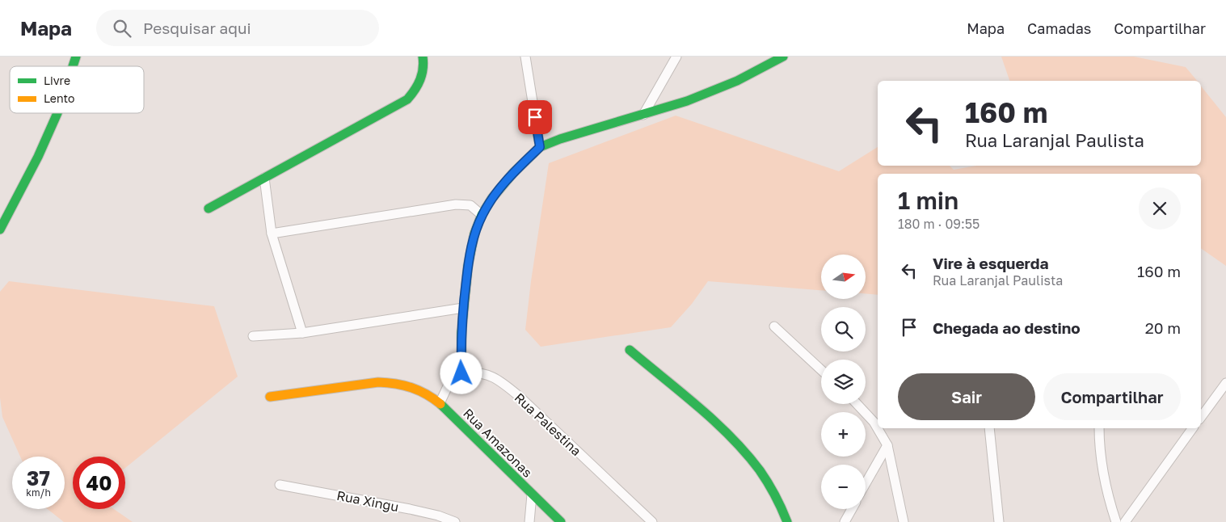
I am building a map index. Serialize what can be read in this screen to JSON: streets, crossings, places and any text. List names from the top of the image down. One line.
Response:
{"streets":{"street":["Rua Palestina","Rua Amazonas","Rua Xingu"]},"legend":["Livre","Lento"],"north":"right","page":{"header":"Mapa","search":"Pesquisar aqui","nav":["Mapa","Camadas","Compartilhar"],"turn":["160 m","Rua Laranjal Paulista"],"heading":["1 min","180 m · 09:55"],"list":[{"name":"Vire à esquerda","note":"Rua Laranjal Paulista","value":"160 m"},{"name":"Chegada ao destino","value":"20 m"}],"map_buttons":["+","−"],"buttons":["Sair","Compartilhar"],"speed":"37 km/h","limit":"40"}}
